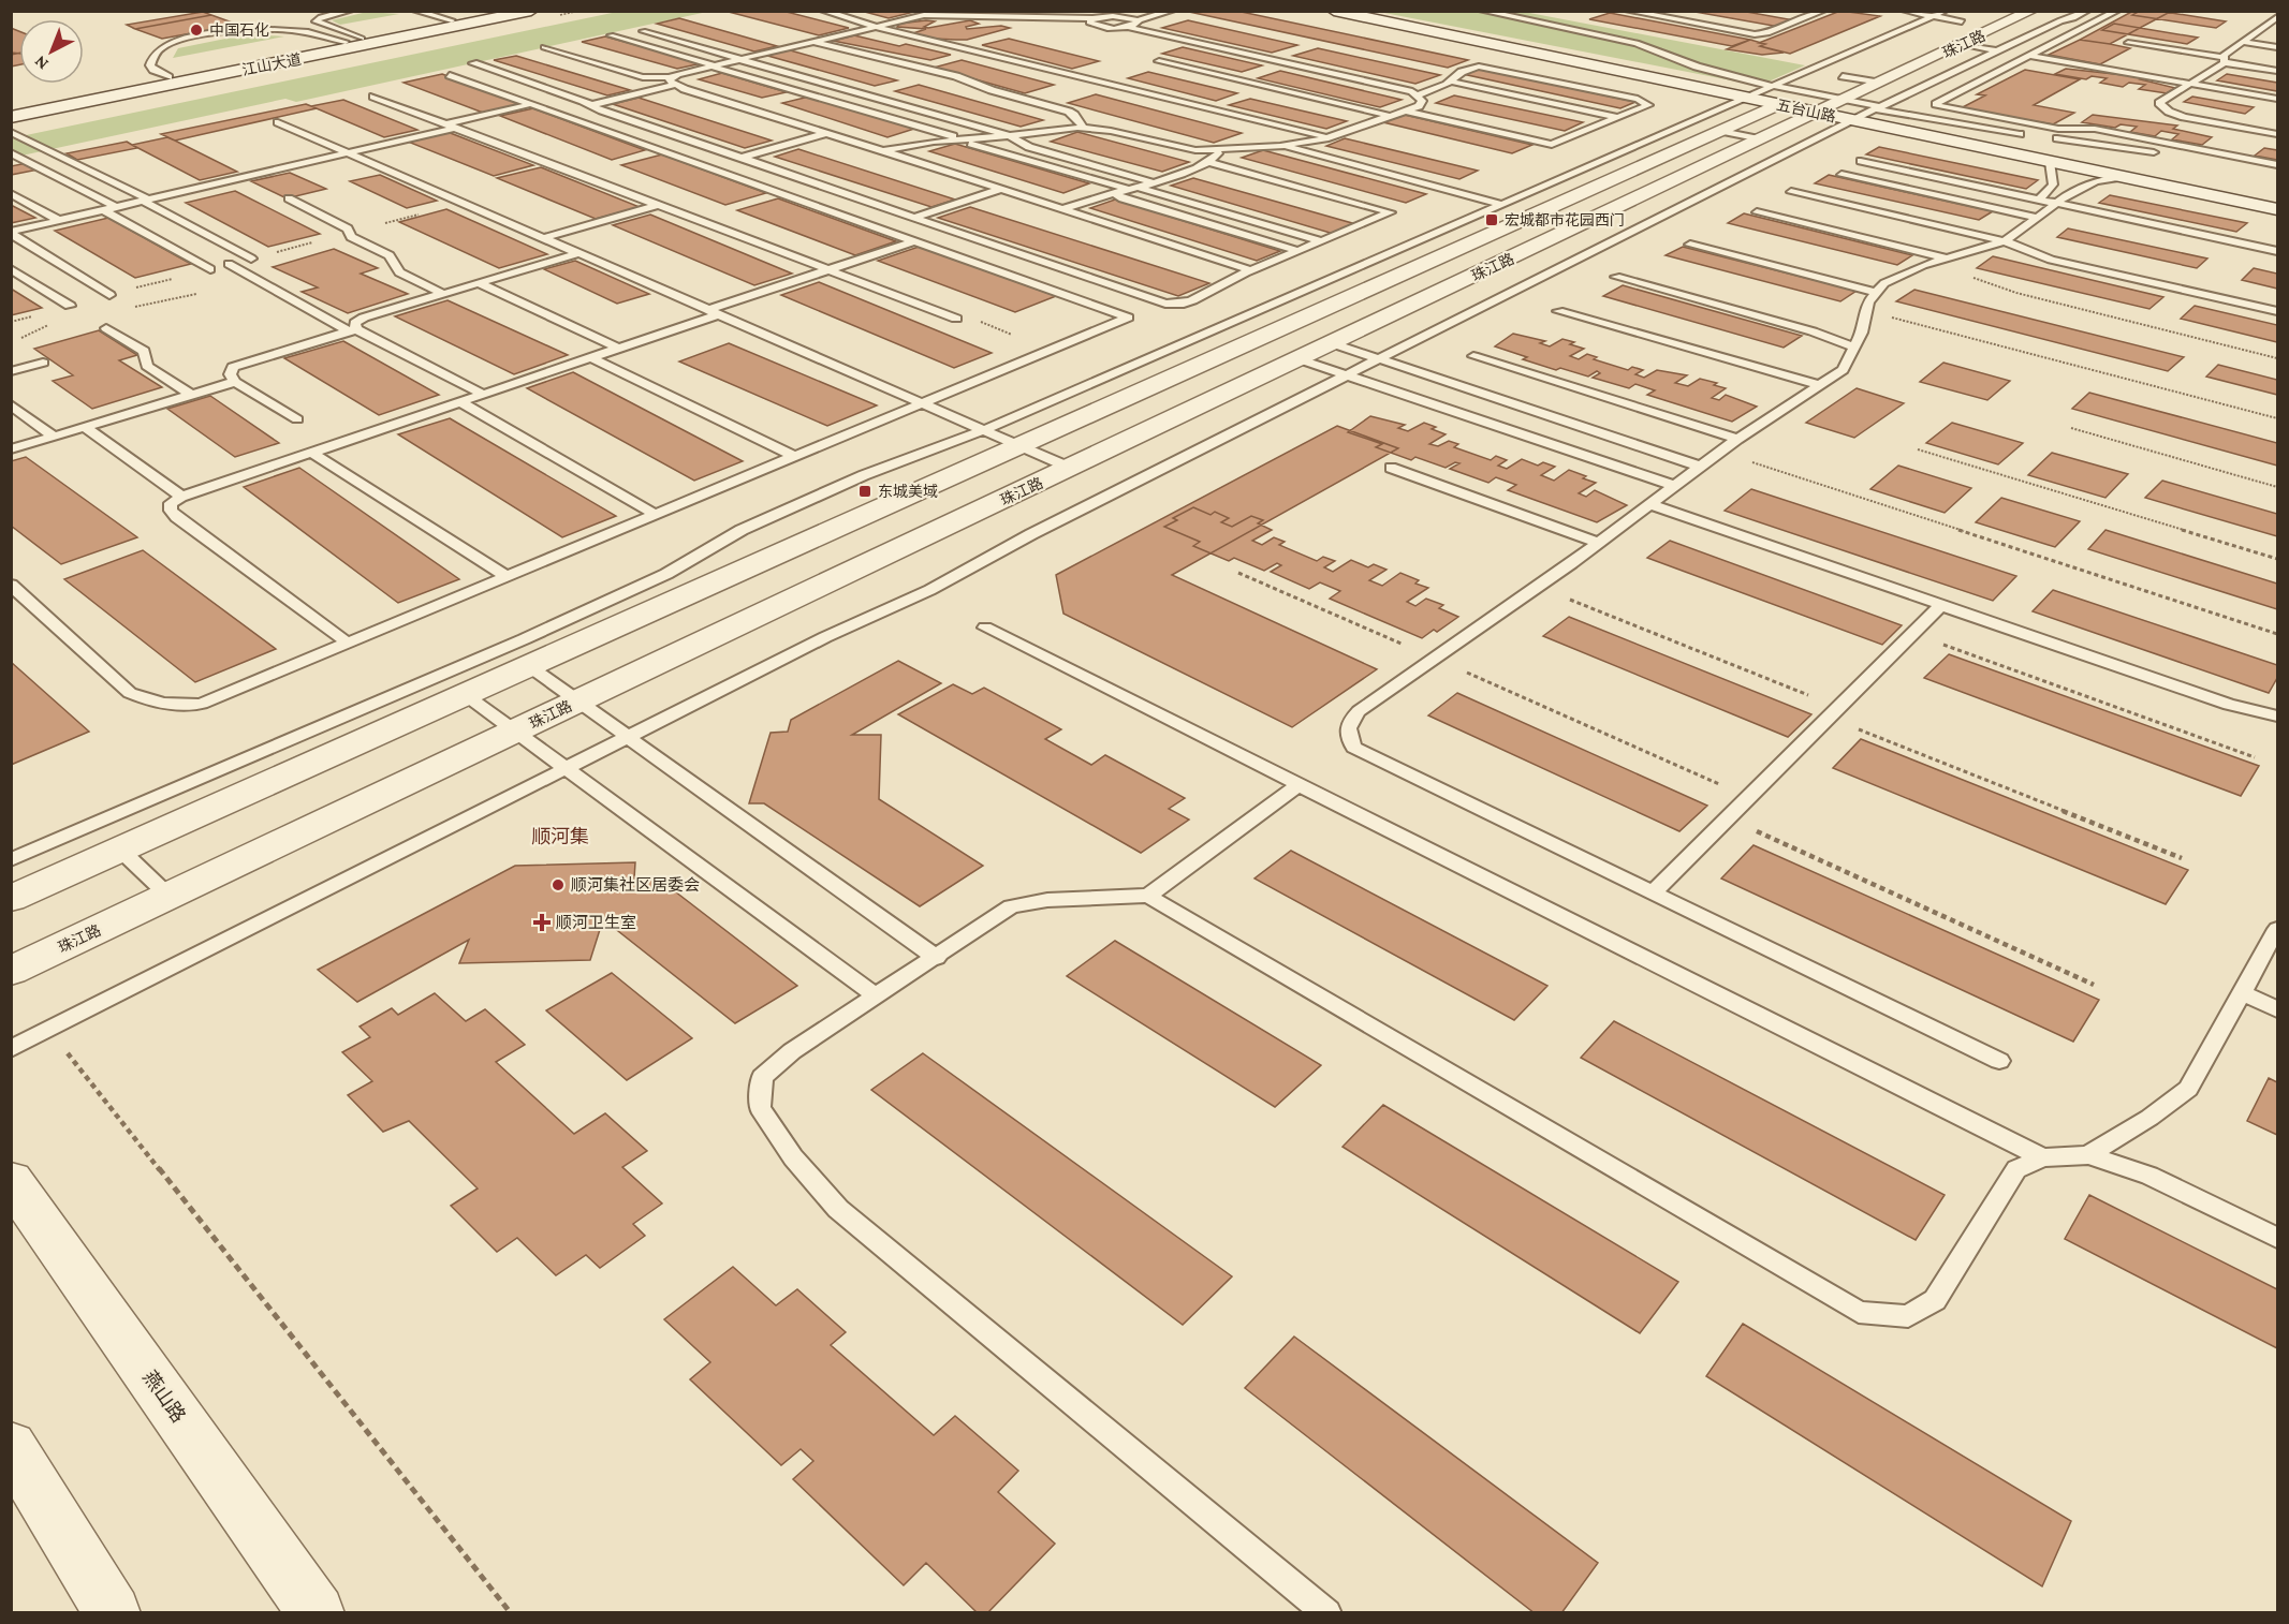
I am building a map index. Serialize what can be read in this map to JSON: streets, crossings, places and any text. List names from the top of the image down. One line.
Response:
{"streets":{"street":["珠江路","江山大道","五台山路","燕山路"]},"crossings":[["珠江路","五台山路"]],"districts":["顺河集"],"places":{"other":["中国石化","顺河集社区居委会"],"transit":["宏城都市花园西门","东城美域"],"health":["顺河卫生室"]},"north":"bottom left"}
